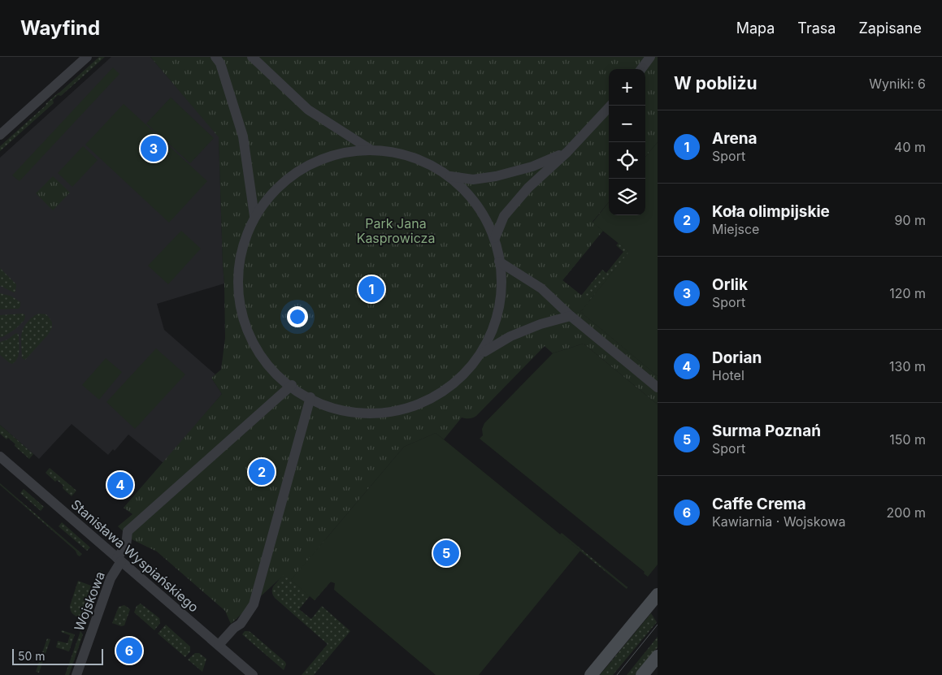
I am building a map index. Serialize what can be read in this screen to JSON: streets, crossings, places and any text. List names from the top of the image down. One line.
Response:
{"streets":{"street":["Stanisława Wyspiańskiego","Wojskowa"]},"crossings":[["Stanisława Wyspiańskiego","Wojskowa"]],"parks":["Park Jana Kasprowicza"],"scale_bar":"50 m","page":{"header":"Wayfind","nav":["Mapa","Trasa","Zapisane"],"heading":["W pobliżu","Wyniki: 6"],"map_buttons":["+","−"],"list":[{"mark":"1","name":"Arena","note":"Sport","value":"40 m"},{"mark":"2","name":"Koła olimpijskie","note":"Miejsce","value":"90 m"},{"mark":"3","name":"Orlik","note":"Sport","value":"120 m"},{"mark":"4","name":"Dorian","note":"Hotel","value":"130 m"},{"mark":"5","name":"Surma Poznań","note":"Sport","value":"150 m"},{"mark":"6","name":"Caffe Crema","note":"Kawiarnia · Wojskowa","value":"200 m"}],"pins":["3","1","2","4","5","6"],"scale":"50 m"}}
